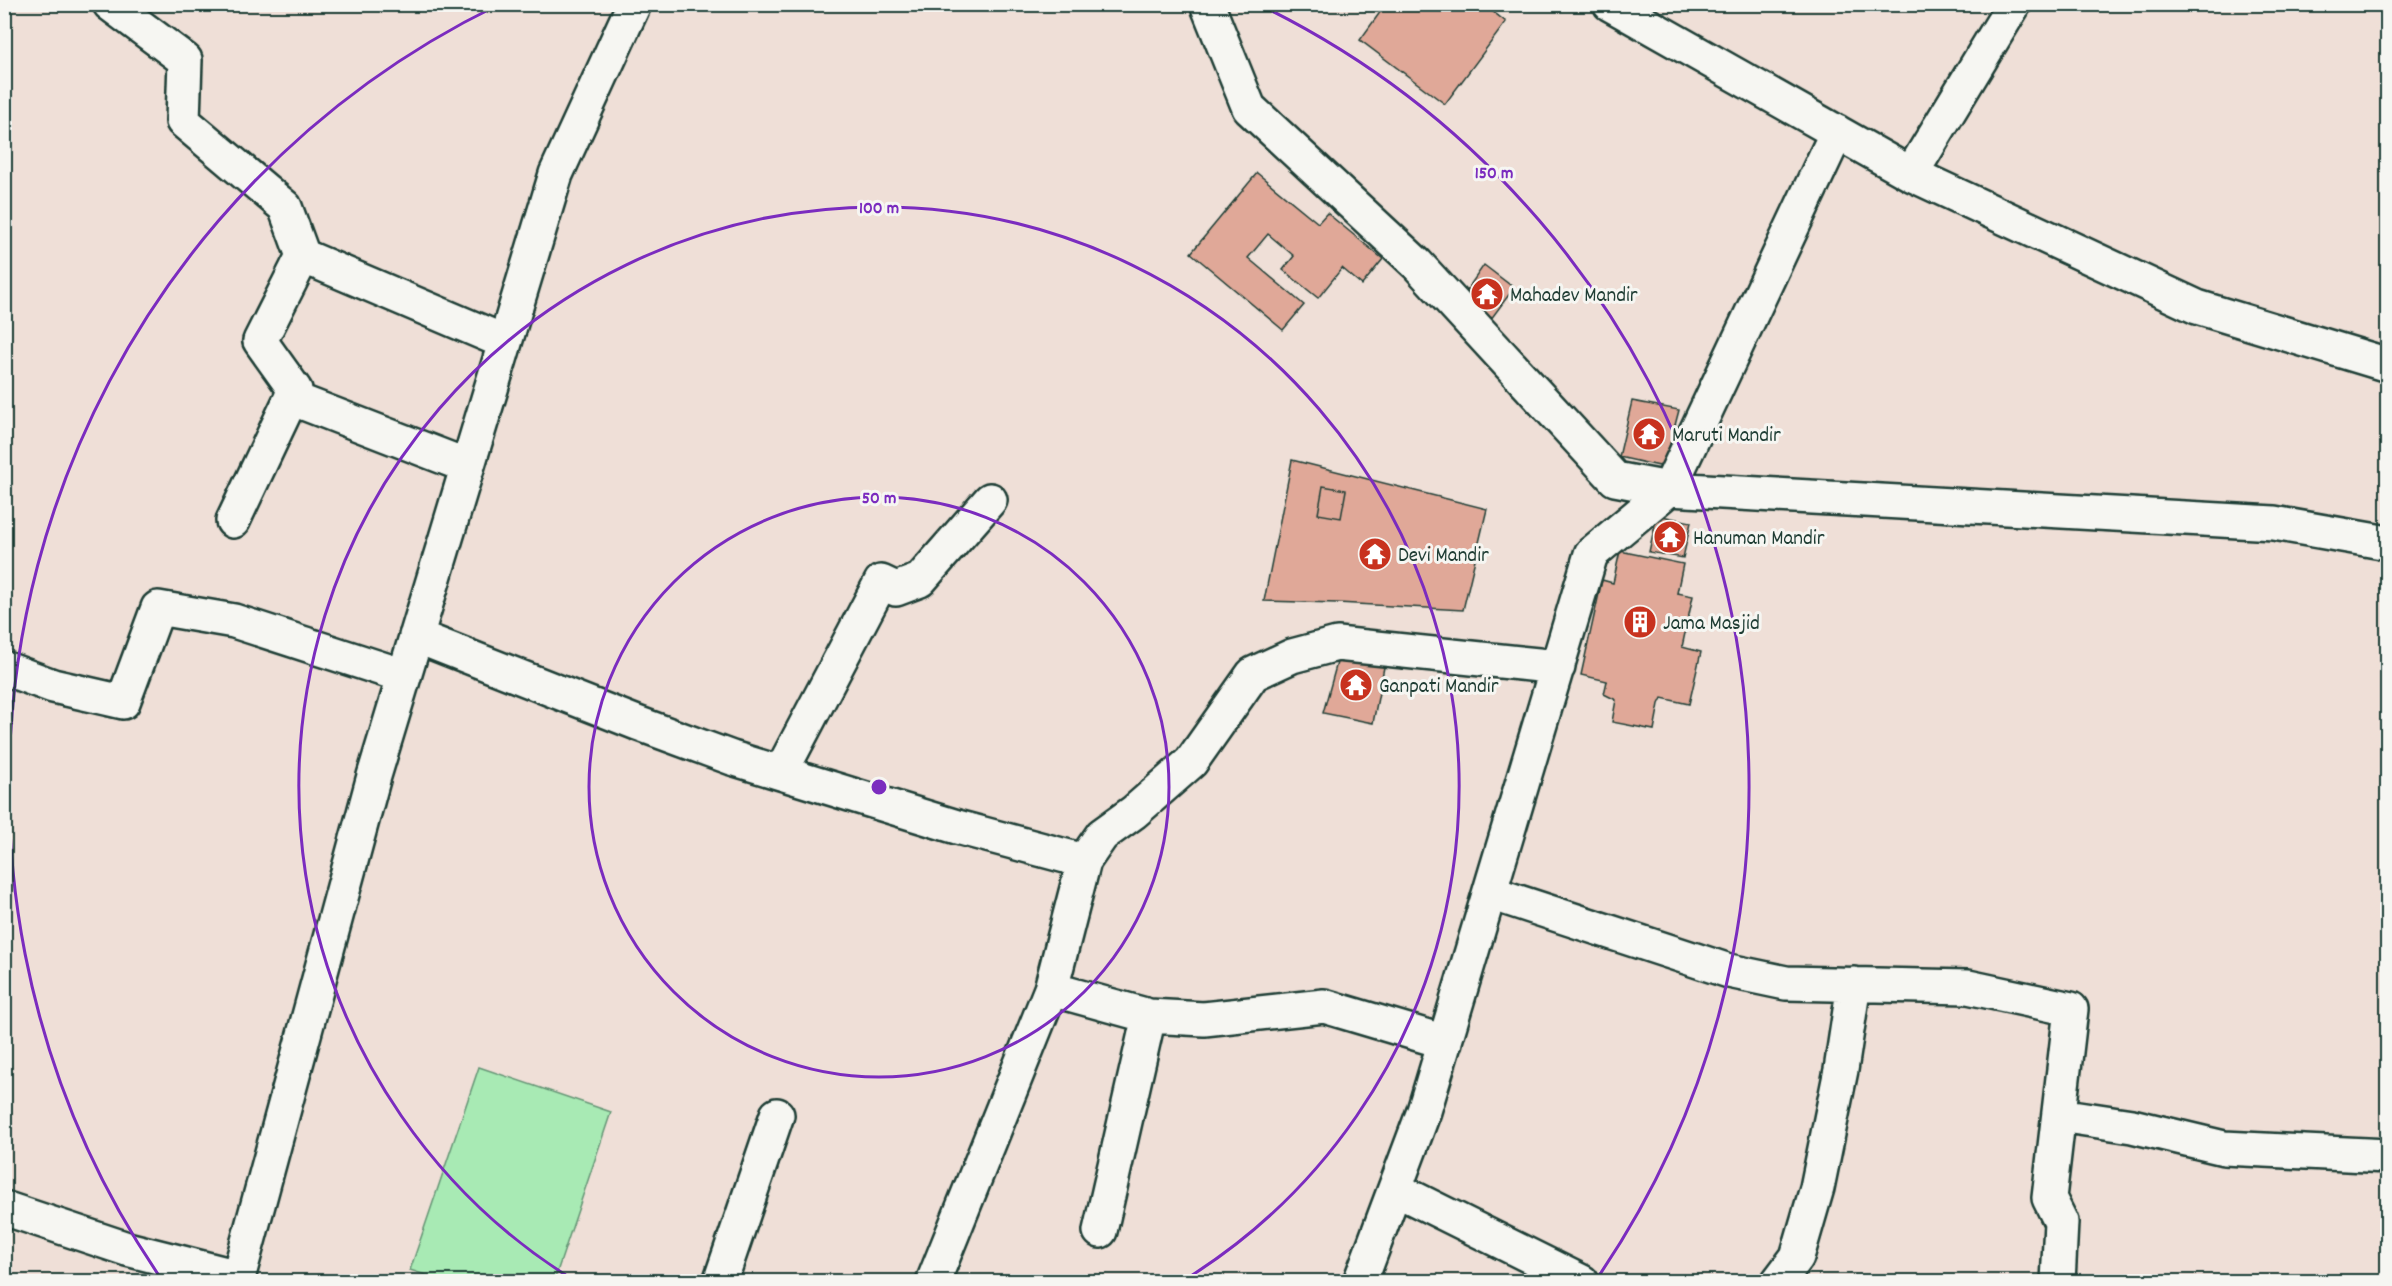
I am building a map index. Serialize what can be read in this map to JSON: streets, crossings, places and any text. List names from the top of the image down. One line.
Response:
{"places":{"temple":["Mahadev Mandir","Maruti Mandir","Hanuman Mandir","Devi Mandir","Ganpati Mandir"],"building":["Jama Masjid"]},"rings":["150 m","100 m","50 m"]}
